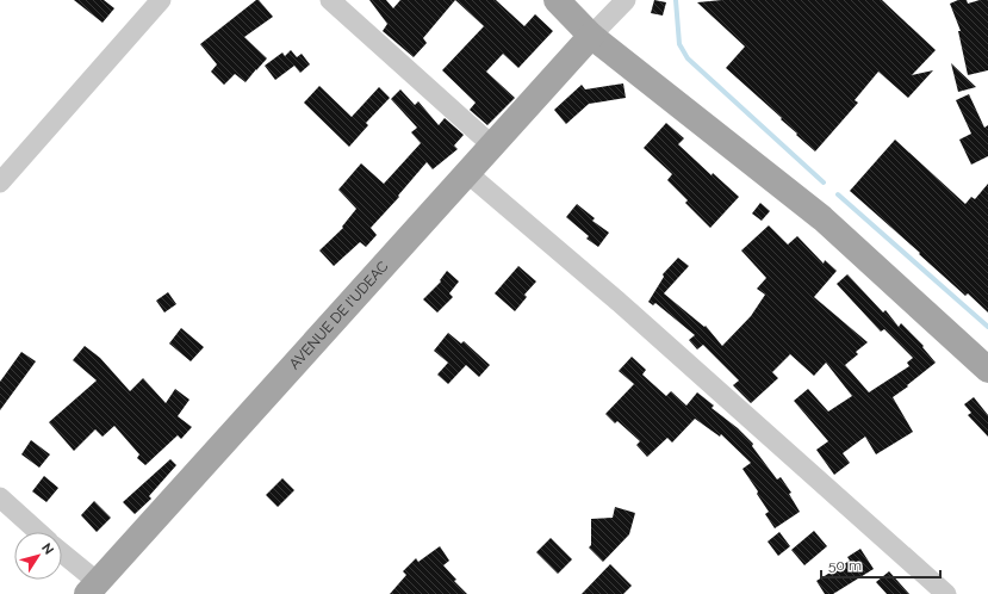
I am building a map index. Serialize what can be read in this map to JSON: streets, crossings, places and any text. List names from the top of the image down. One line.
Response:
{"streets":{"main road":["AVENUE DE I'UDEAC"]},"scale_bar":"50 m","north":"top right"}
